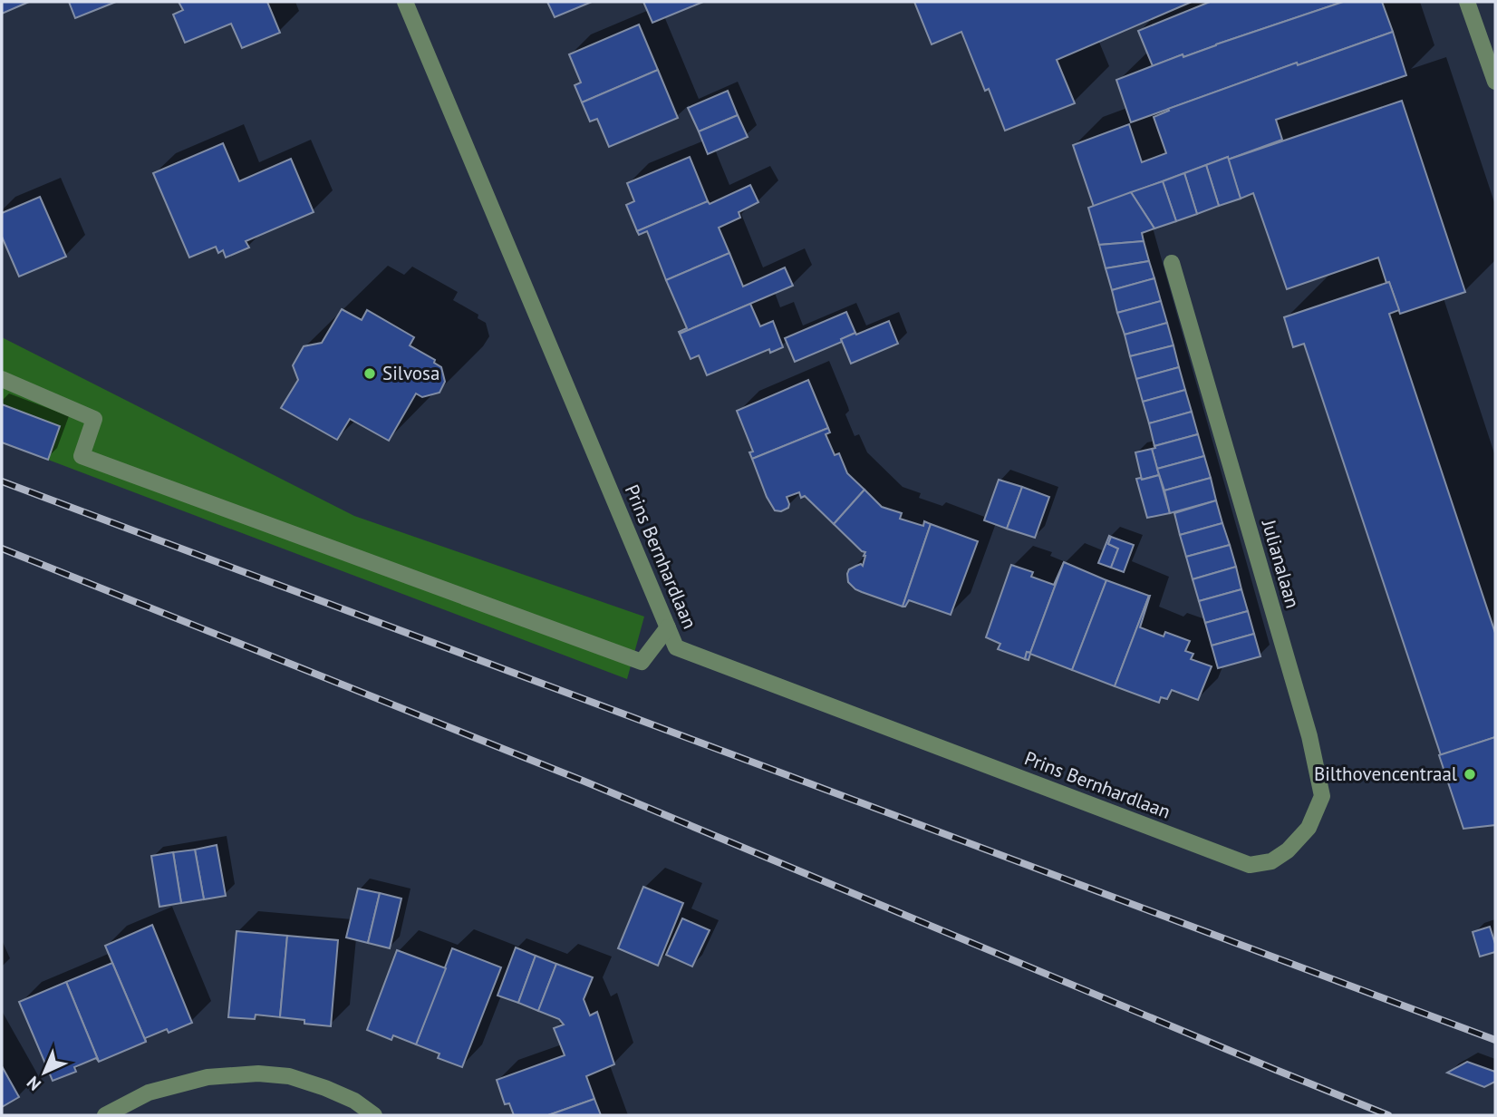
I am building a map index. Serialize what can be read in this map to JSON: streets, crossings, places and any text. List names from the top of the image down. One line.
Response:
{"streets":{"street":["Prins Bernhardlaan","Julianalaan"]},"crossings":[["Prins Bernhardlaan","Julianalaan"]],"places":["Silvosa","Bilthovencentraal"],"north":"bottom left"}
